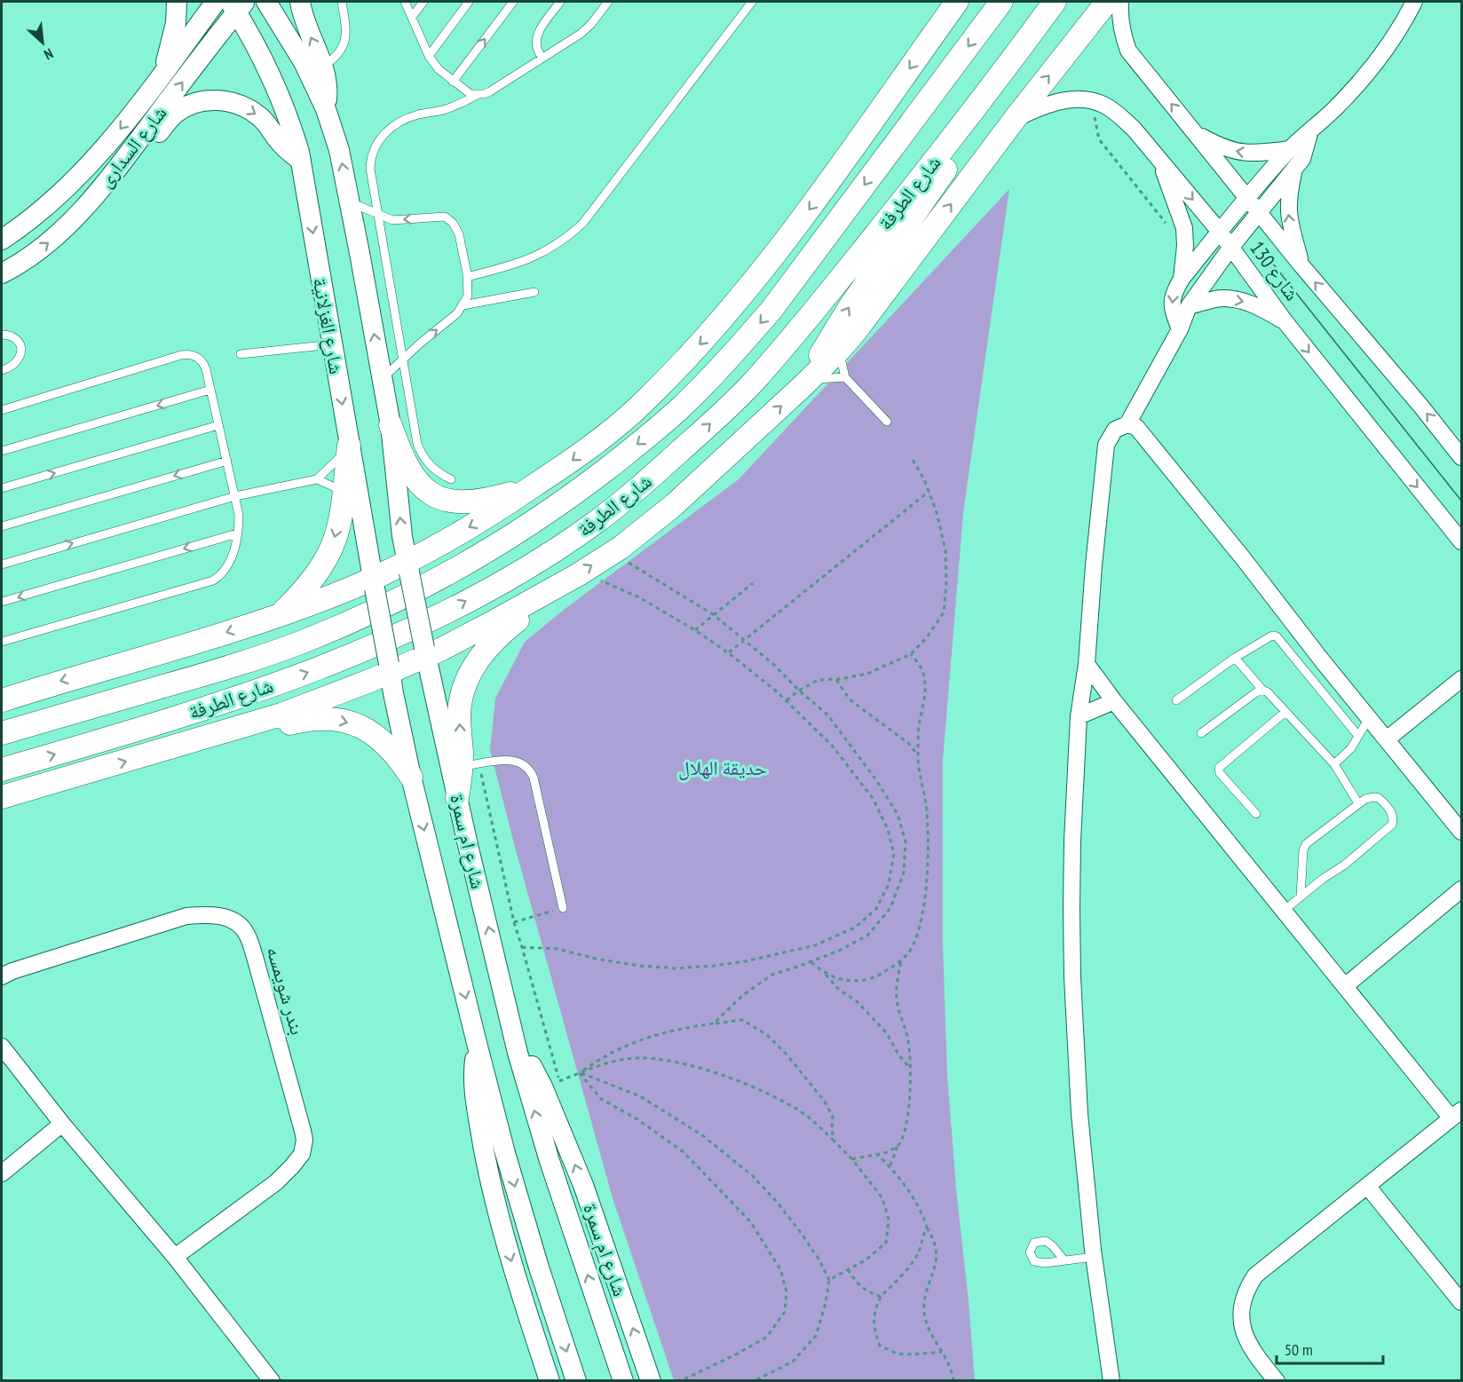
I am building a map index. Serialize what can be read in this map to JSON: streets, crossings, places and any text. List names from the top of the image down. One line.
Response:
{"streets":{"main road":["شارع الطرفة"],"street":["شارع السدارى","شارع 130","شارع الغزلانية","شارع ام سمرة","بندر شويمسه"]},"crossings":[["شارع السدارى","شارع الغزلانية"],["شارع الغزلانية","شارع ام سمرة"]],"parks":["حديقة الهلال"],"scale_bar":"50 m","north":"bottom right"}
